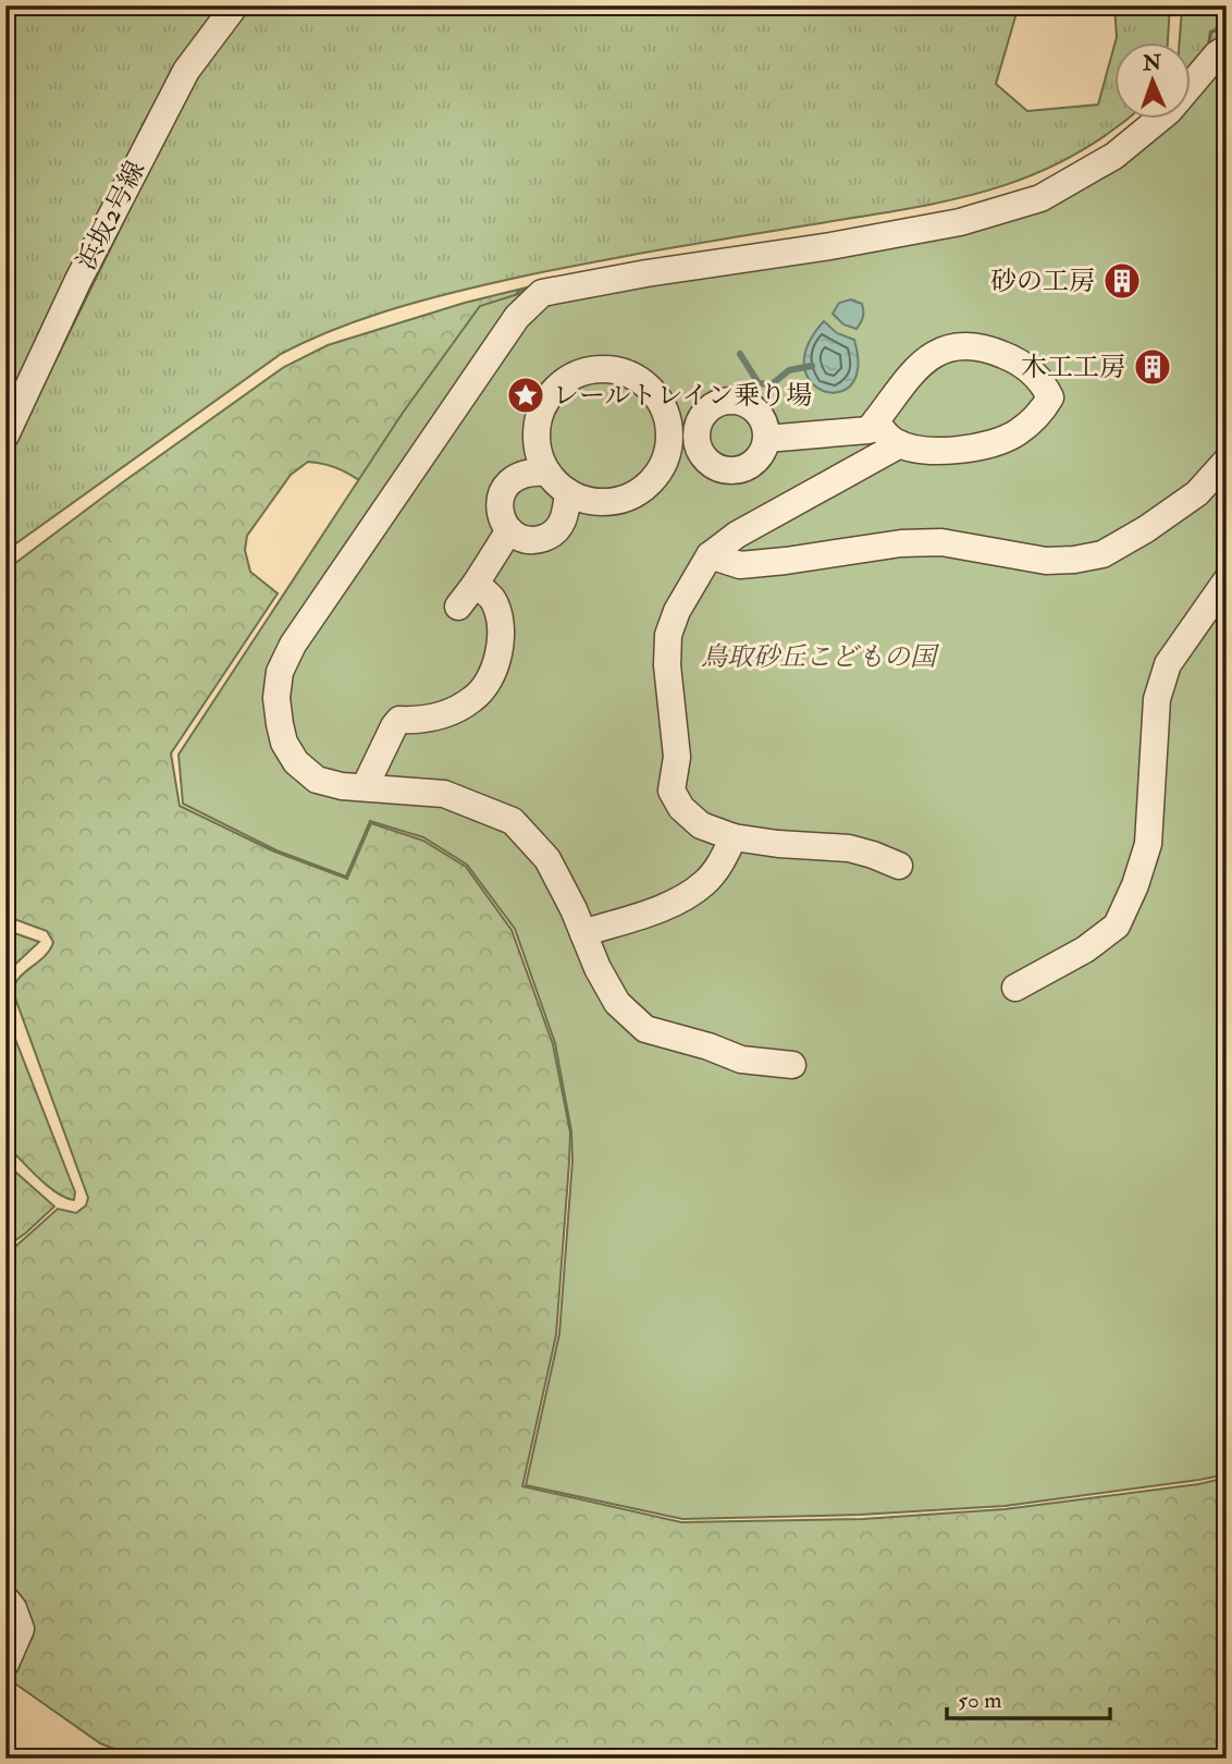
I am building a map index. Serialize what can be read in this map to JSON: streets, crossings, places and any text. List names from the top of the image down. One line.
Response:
{"streets":{"street":["浜坂2号線"]},"parks":["鳥取砂丘こどもの国"],"places":{"building":["砂の工房","木工工房"],"place":["レールトレイン乗り場"]},"scale_bar":"50 m","north":"top"}
